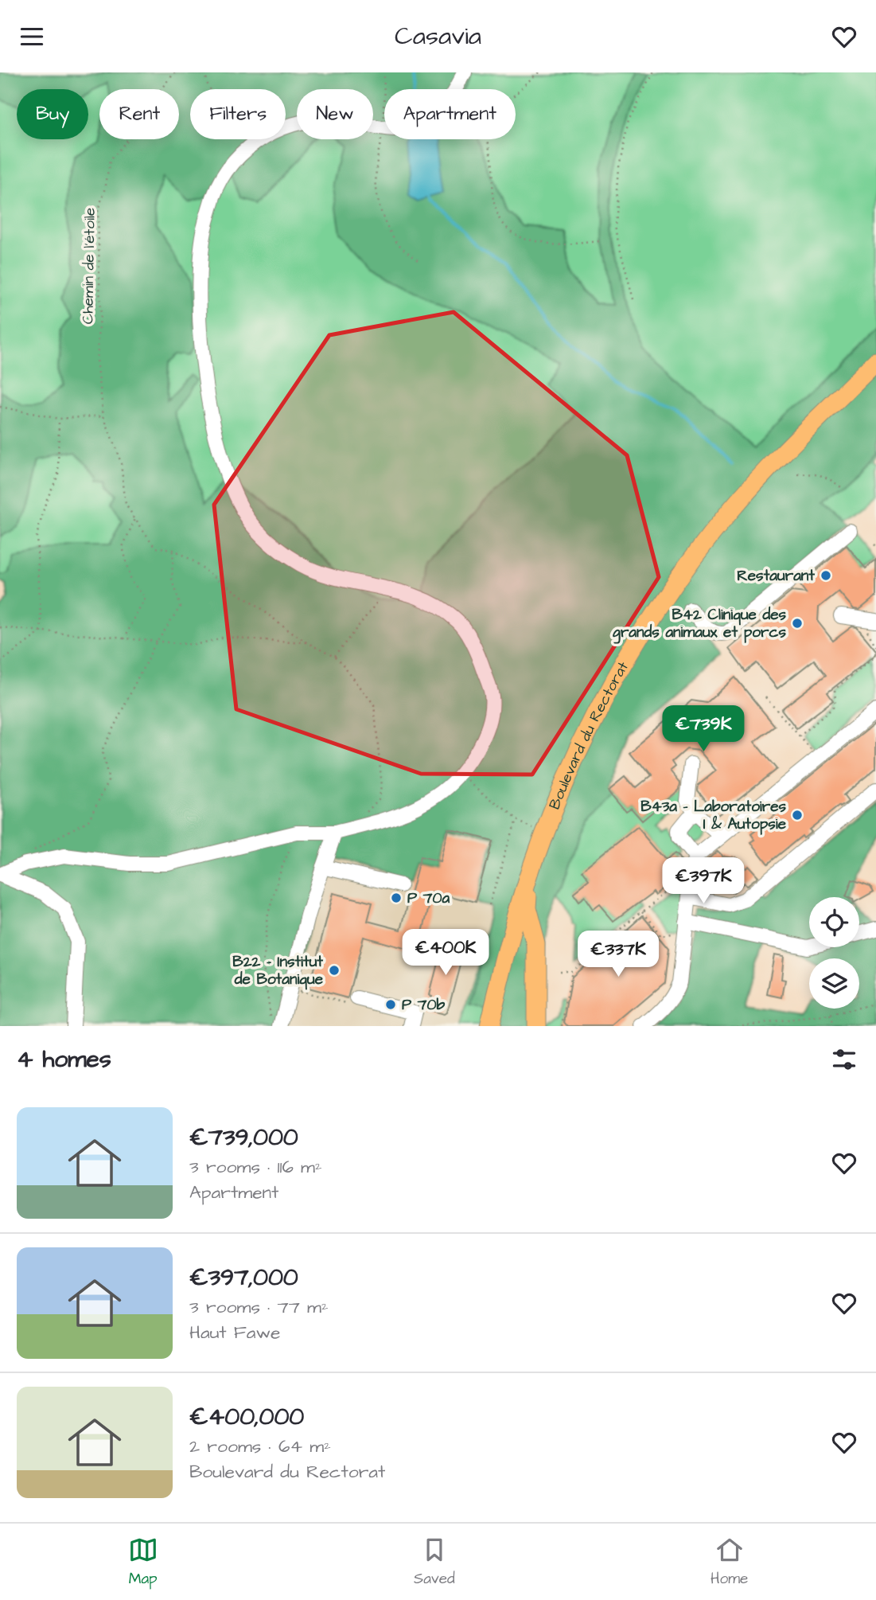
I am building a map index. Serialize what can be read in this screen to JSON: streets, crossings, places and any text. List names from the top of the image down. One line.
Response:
{"streets":{"main road":["Boulevard du Rectorat"],"path":["Chemin de l'étoile"]},"places":["Restaurant","B42 Clinique des grands animaux et porcs","B43a - Laboratoires I & Autopsie","P 70a","B22 - Institut de Botanique","P 70b"],"page":{"header":"Casavia","chip":["Buy","Rent","Filters","New","Apartment"],"price":["€739K","€397K","€400K","€337K"],"heading":"4 homes","list":[{"name":"€739,000","note":"3 rooms · 116 m² · Apartment"},{"name":"€397,000","note":"3 rooms · 77 m² · Haut Fawe"},{"name":"€400,000","note":"2 rooms · 64 m² · Boulevard du Rectorat"}],"tabs":["Map","Saved","Home"]}}
